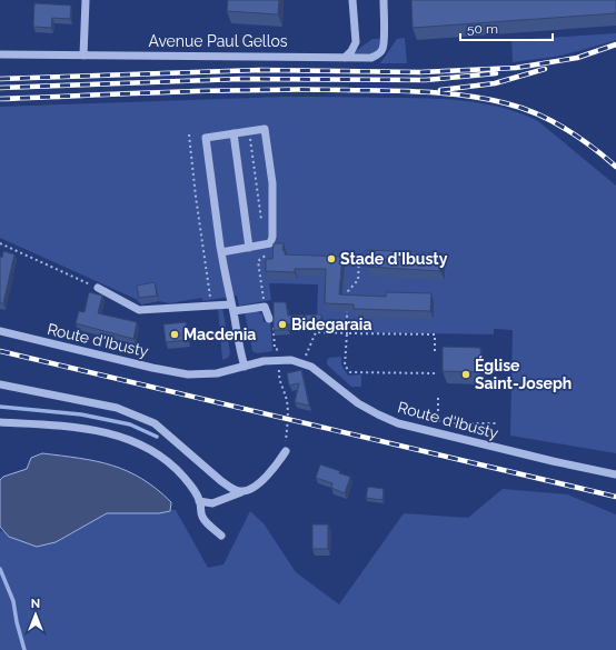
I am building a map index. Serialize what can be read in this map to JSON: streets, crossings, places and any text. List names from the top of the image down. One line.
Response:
{"streets":{"street":["Avenue Paul Gellos","Route d'Ibusty"]},"places":["Stade d'Ibusty","Bidegaraia","Macdenia","Église Saint-Joseph"],"scale_bar":"50 m","north":"top"}
